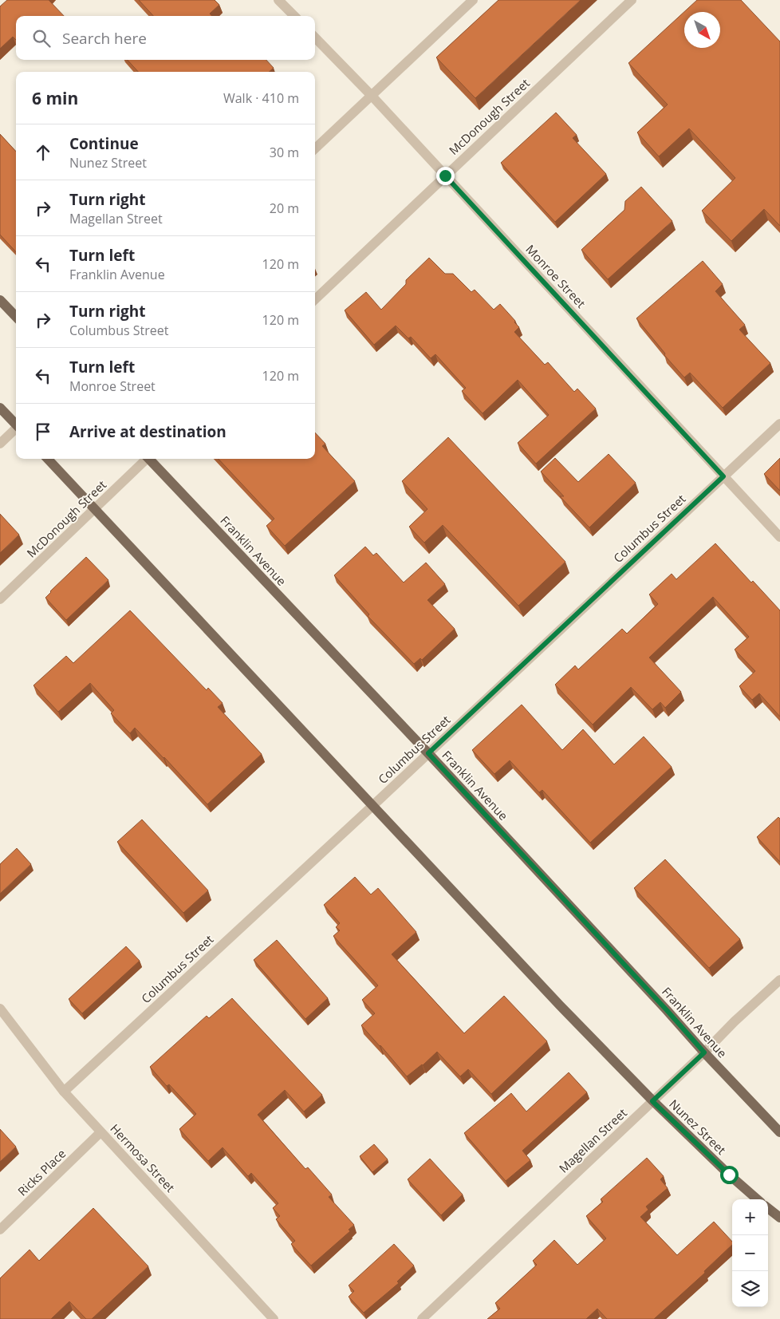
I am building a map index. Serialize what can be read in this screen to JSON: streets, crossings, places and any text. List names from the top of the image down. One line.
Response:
{"streets":{"main road":["Franklin Avenue","Nunez Street"],"street":["McDonough Street","Monroe Street","Columbus Street","Magellan Street","Hermosa Street","Ricks Place"]},"crossings":[["McDonough Street","Monroe Street"],["Monroe Street","Columbus Street"],["Columbus Street","Franklin Avenue"],["Columbus Street","Hermosa Street"],["Franklin Avenue","Magellan Street"],["Nunez Street","Magellan Street"],["Hermosa Street","Ricks Place"]],"north":"bottom right","page":{"search":"Search here","heading":["6 min","Walk · 410 m"],"list":[["Continue","Nunez Street","30 m"],["Turn right","Magellan Street","20 m"],["Turn left","Franklin Avenue","120 m"],["Turn right","Columbus Street","120 m"],["Turn left","Monroe Street","120 m"],"Arrive at destination"],"map_buttons":["+","−"]}}
